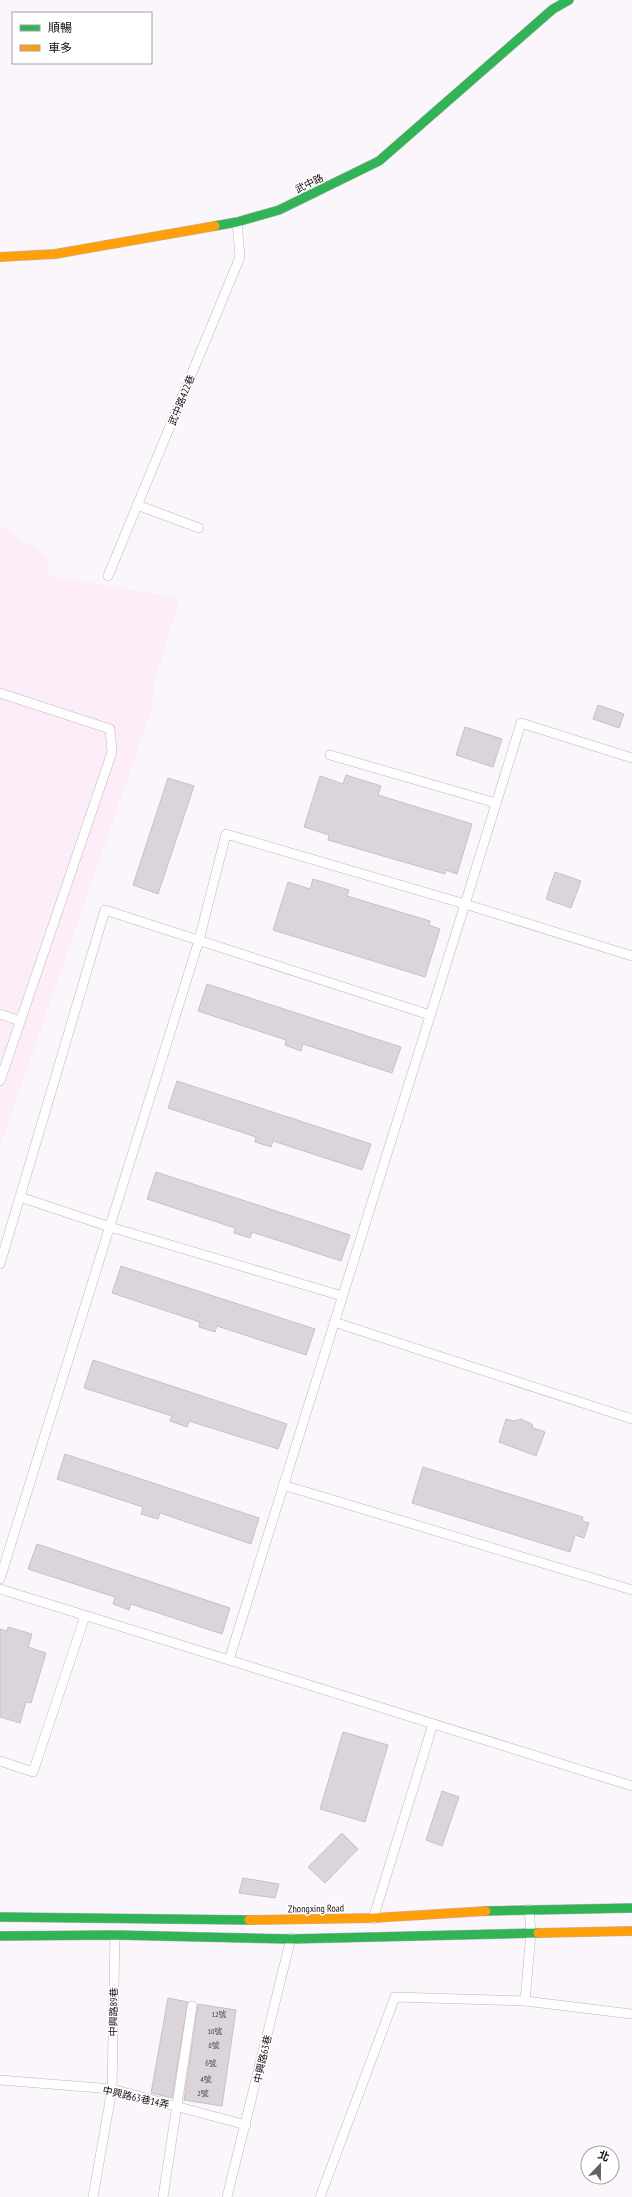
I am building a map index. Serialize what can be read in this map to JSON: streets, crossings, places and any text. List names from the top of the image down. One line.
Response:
{"streets":{"main road":["武中路","Zhongxing Road"],"lane":["武中路422巷","中興路89巷","中興路63巷","中興路63巷14弄"]},"crossings":[["武中路","武中路422巷"],["Zhongxing Road","中興路63巷"],["中興路89巷","中興路63巷14弄"],["中興路63巷","中興路63巷14弄"]],"house_numbers":["12號","10號","8號","6號","4號","2號"],"legend":["順暢","車多"],"north":"top"}
